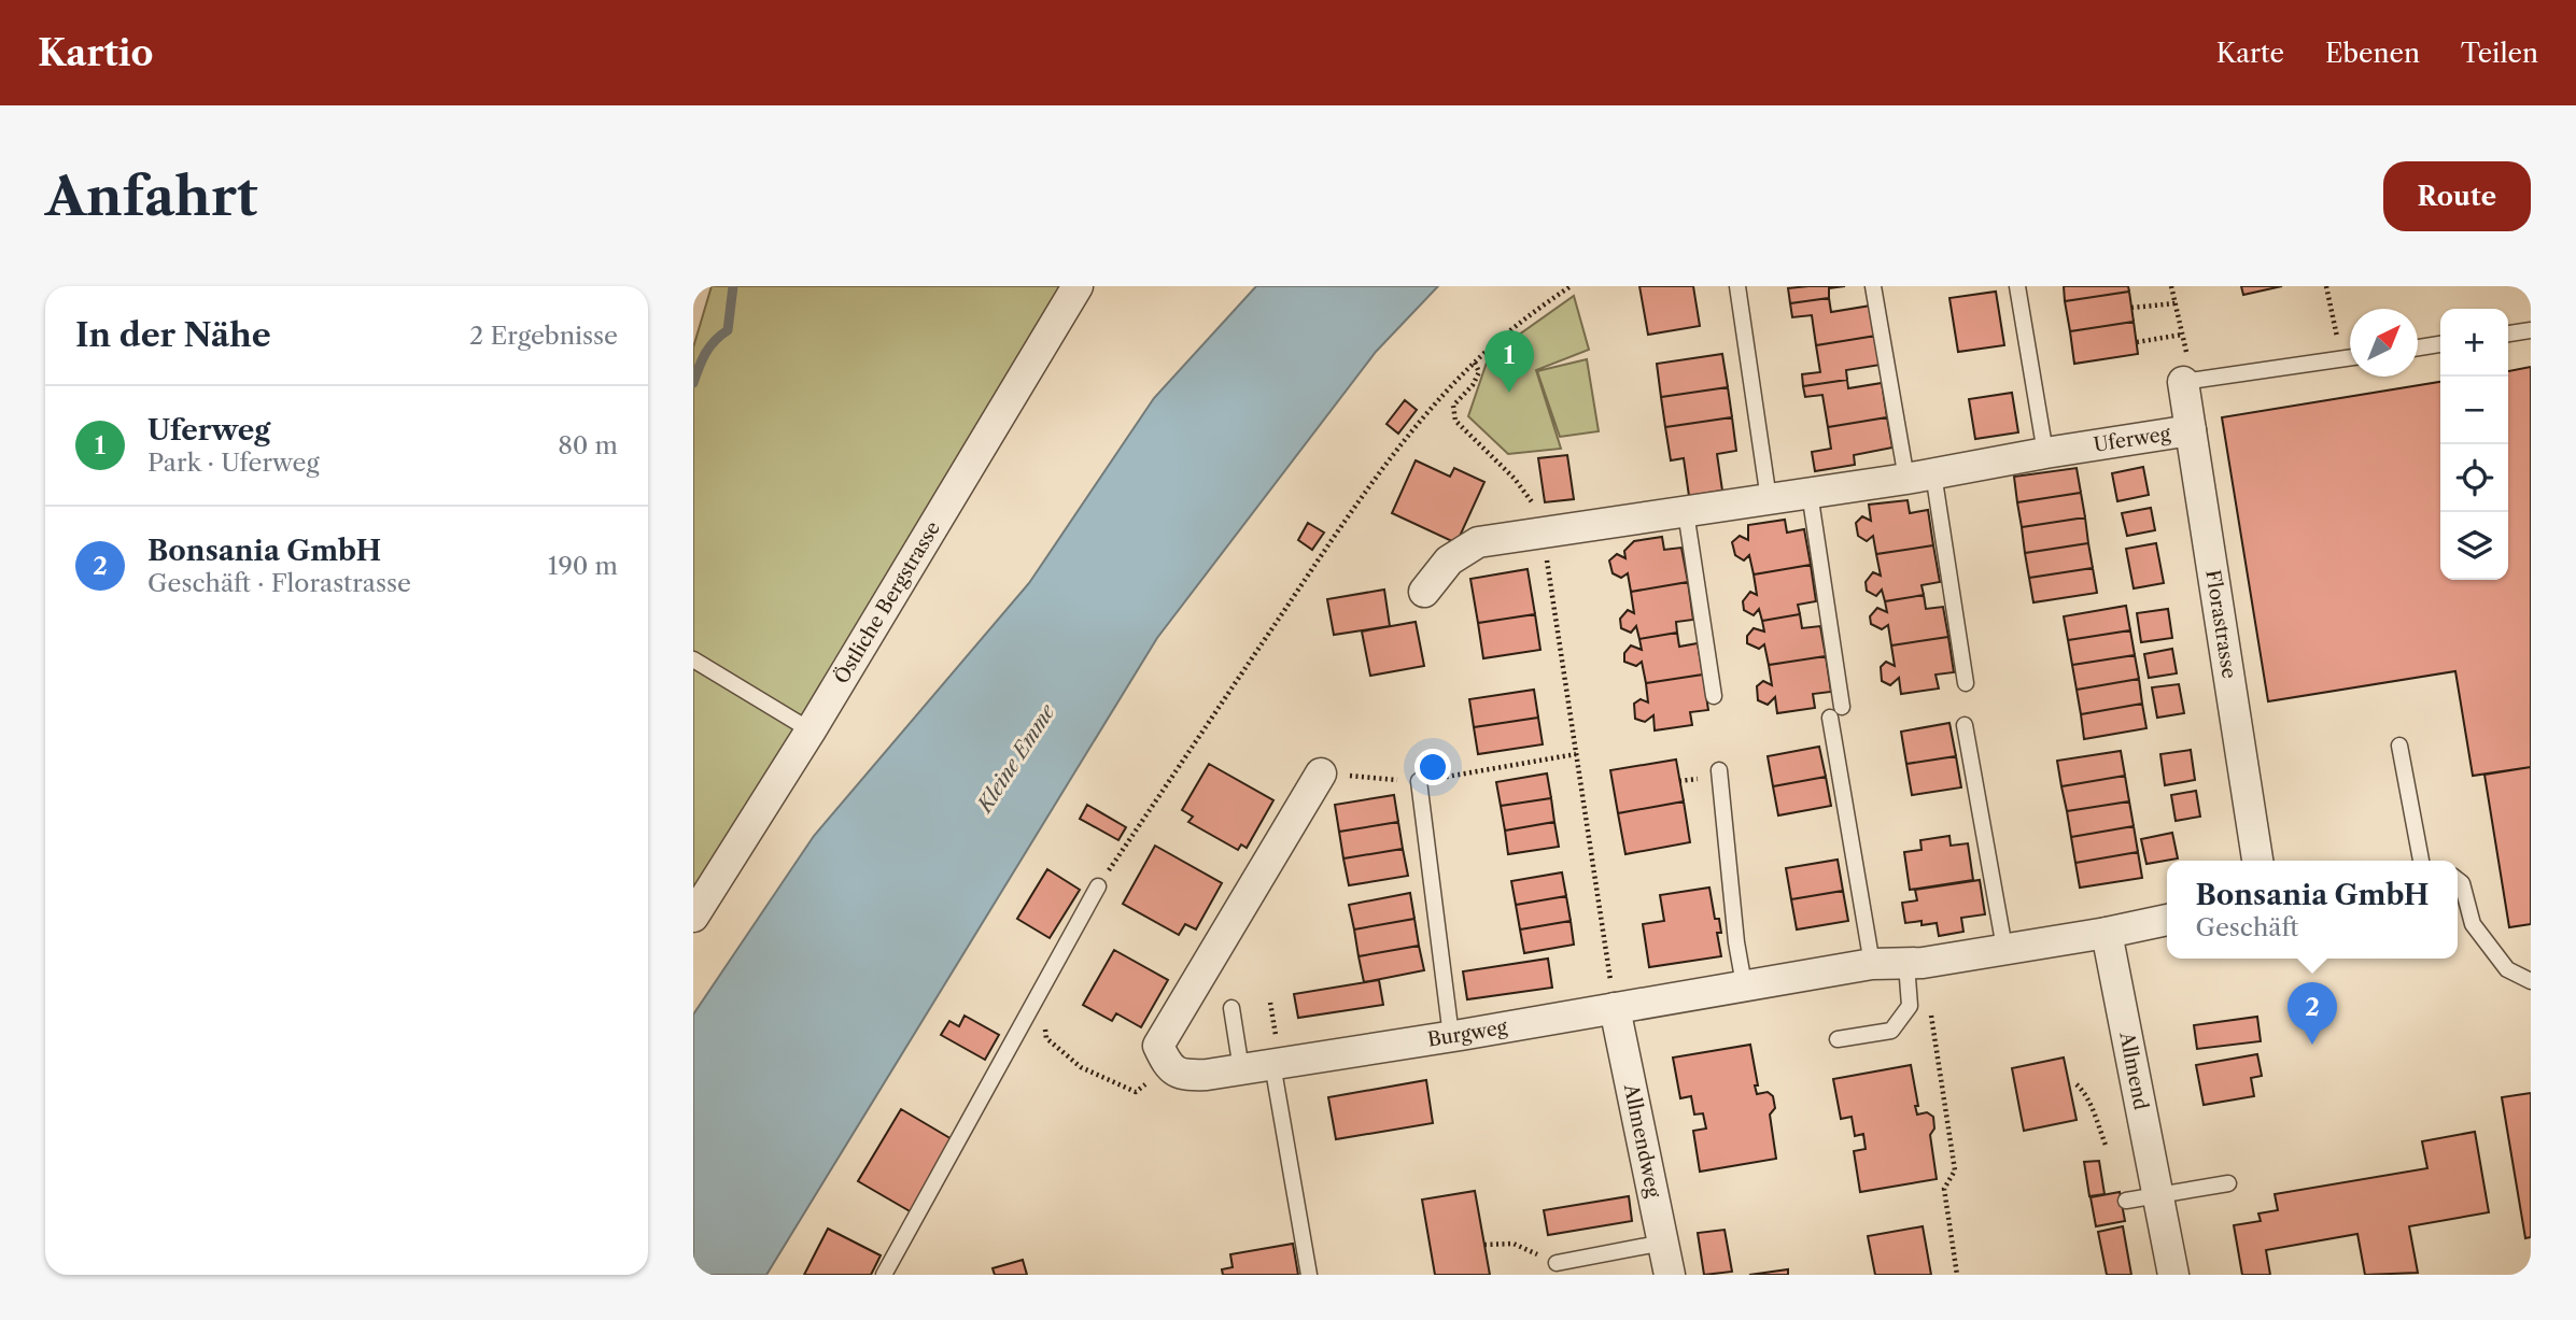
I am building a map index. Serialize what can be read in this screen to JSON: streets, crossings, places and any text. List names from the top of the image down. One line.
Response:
{"streets":{"street":["Uferweg","Östliche Bergstrasse","Florastrasse","Burgweg","Allmend","Allmendweg"]},"crossings":[["Uferweg","Florastrasse"],["Burgweg","Allmend"],["Burgweg","Allmendweg"]],"water":["Kleine Emme"],"north":"top right","page":{"header":"Kartio","nav":["Karte","Ebenen","Teilen"],"buttons":"Route","title":"Anfahrt","heading":["In der Nähe","2 Ergebnisse"],"map_buttons":["+","−"],"pins":["1","2"],"list":[{"mark":"1","name":"Uferweg","note":"Park · Uferweg","value":"80 m"},{"mark":"2","name":"Bonsania GmbH","note":"Geschäft · Florastrasse","value":"190 m"}],"popup":["Bonsania GmbH","Geschäft"]}}
